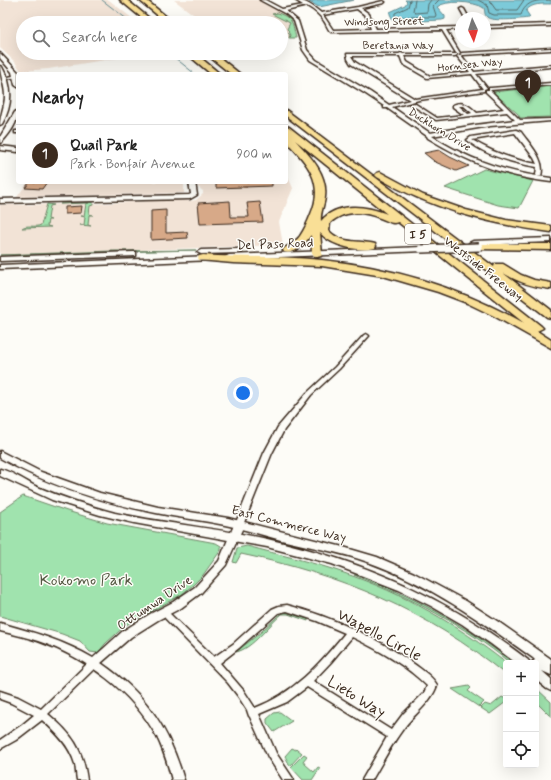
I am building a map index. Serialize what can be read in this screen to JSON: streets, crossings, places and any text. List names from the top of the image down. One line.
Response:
{"streets":{"highway":["I 5","Westside Freeway"],"main road":["Del Paso Road","East Commerce Way"],"street":["Windsong Street","Beretania Way","Hornsea Way","Duckhorn Drive","Ottumwa Drive","Wapello Circle","Lieto Way"]},"crossings":[["Beretania Way","Hornsea Way"],["East Commerce Way","Ottumwa Drive"],["Wapello Circle","Lieto Way"]],"parks":["Kokomo Park"],"north":"bottom","page":{"search":"Search here","pins":"1","heading":"Nearby","list":[{"mark":"1","name":"Quail Park","note":"Park · Bonfair Avenue","value":"900 m"}],"map_buttons":["+","−"]}}
